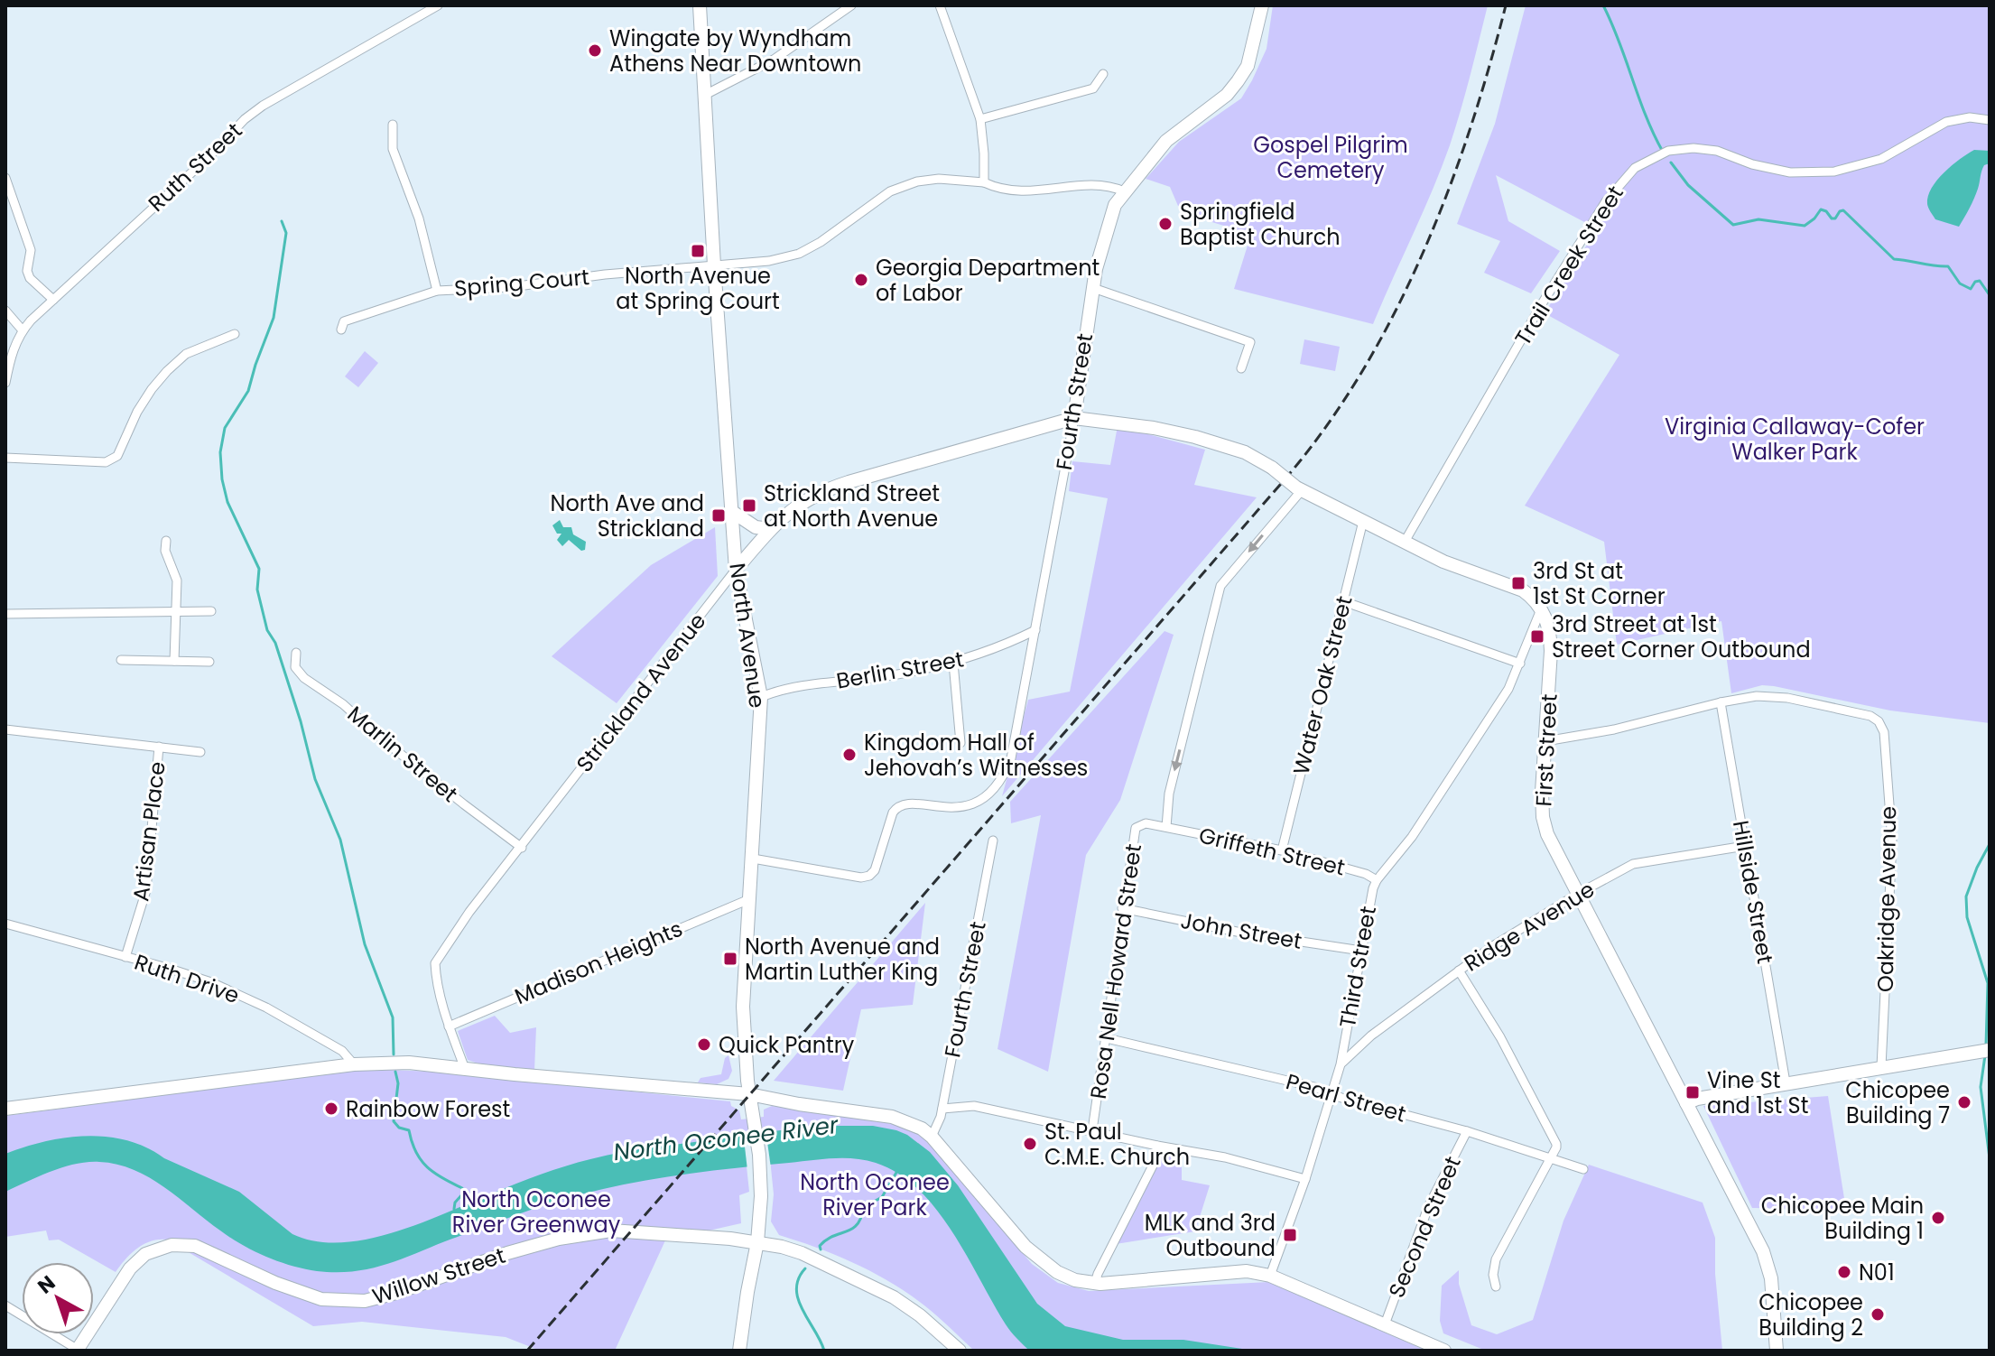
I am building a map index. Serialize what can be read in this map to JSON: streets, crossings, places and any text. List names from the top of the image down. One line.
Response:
{"streets":{"street":["Ruth Street","Trail Creek Street","Spring Court","Fourth Street","North Avenue","Berlin Street","Water Oak Street","Strickland Avenue","First Street","Marlin Street","Artisan Place","Griffeth Street","Hillside Street","Oakridge Avenue","Ridge Avenue","John Street","Madison Heights","Third Street","Rosa Nell Howard Street","Ruth Drive","Pearl Street","Second Street","Willow Street"]},"crossings":[["Spring Court","Fourth Street"],["Spring Court","North Avenue"],["Fourth Street","North Avenue"],["Fourth Street","Berlin Street"],["Fourth Street","Strickland Avenue"],["North Avenue","Berlin Street"],["North Avenue","Strickland Avenue"],["North Avenue","Madison Heights"],["North Avenue","Willow Street"],["Water Oak Street","Griffeth Street"],["Strickland Avenue","Marlin Street"],["Strickland Avenue","Madison Heights"],["First Street","Ridge Avenue"],["First Street","Third Street"],["Artisan Place","Ruth Drive"],["Griffeth Street","Third Street"],["Griffeth Street","Rosa Nell Howard Street"],["Hillside Street","Oakridge Avenue"],["Hillside Street","Ridge Avenue"],["Ridge Avenue","Third Street"],["John Street","Third Street"],["John Street","Rosa Nell Howard Street"],["Third Street","Pearl Street"],["Rosa Nell Howard Street","Pearl Street"],["Pearl Street","Second Street"]],"one_way":["Rosa Nell Howard Street"],"water":["North Oconee River"],"parks":["Gospel Pilgrim Cemetery","Virginia Callaway-Cofer Walker Park","North Oconee River Park","North Oconee River Greenway"],"places":{"other":["Wingate by Wyndham Athens Near Downtown","Springfield Baptist Church","Georgia Department of Labor","Kingdom Hall of Jehovah’s Witnesses","Quick Pantry","Chicopee Building 7","Rainbow Forest","St. Paul C.M.E. Church","Chicopee Main Building 1","N01","Chicopee Building 2"],"transit":["North Avenue at Spring Court","Strickland Street at North Avenue","North Ave and Strickland","3rd St at 1st St Corner","3rd Street at 1st Street Corner Outbound","North Avenue and Martin Luther King","Vine St and 1st St","MLK and 3rd Outbound"]},"north":"top left"}
